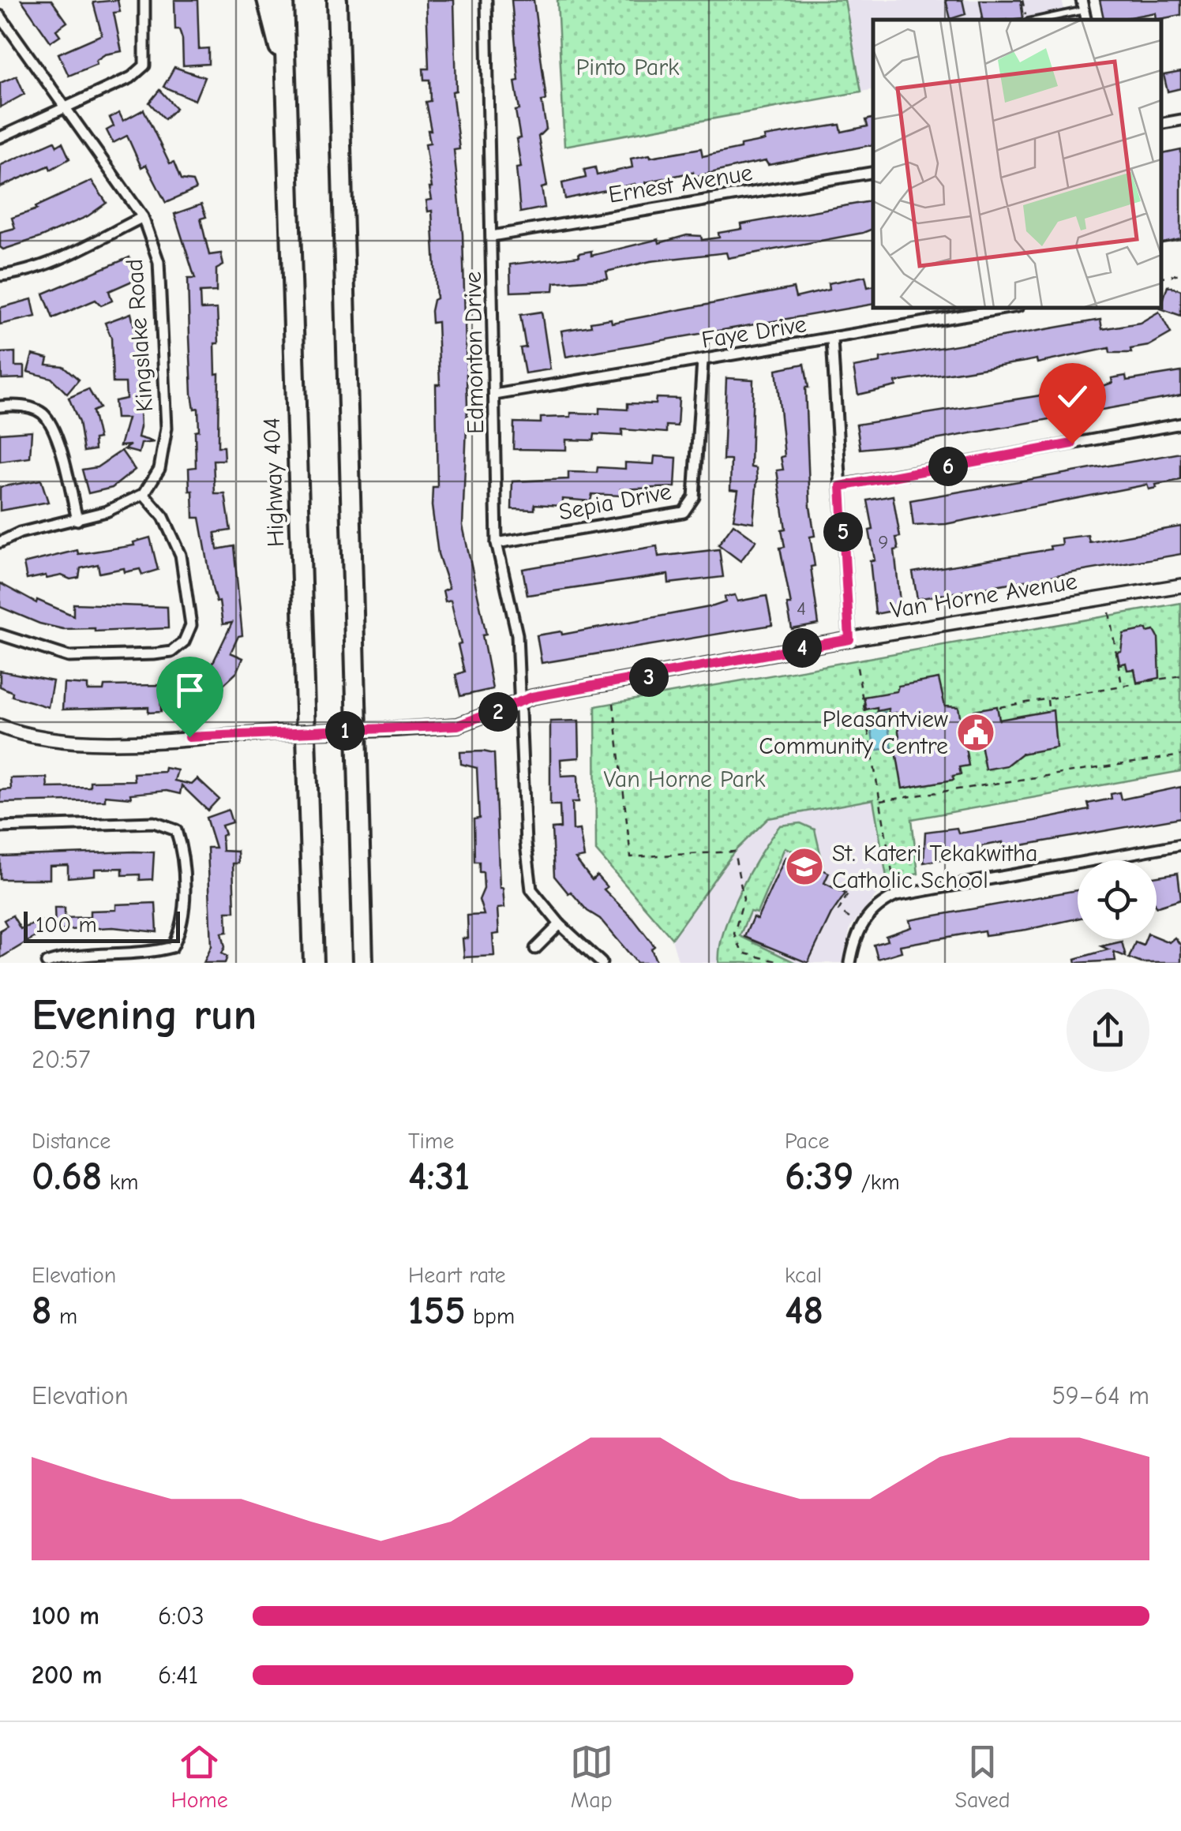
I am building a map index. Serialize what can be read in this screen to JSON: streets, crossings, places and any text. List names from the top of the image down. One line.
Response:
{"streets":{"highway":["Highway 404"],"street":["Ernest Avenue","Faye Drive","Kingslake Road","Edmonton Drive","Sepia Drive","Van Horne Avenue"]},"crossings":[["Ernest Avenue","Edmonton Drive"],["Faye Drive","Edmonton Drive"],["Faye Drive","Sepia Drive"],["Edmonton Drive","Sepia Drive"],["Edmonton Drive","Van Horne Avenue"]],"parks":["Pinto Park","Van Horne Park"],"places":{"public building":["Pleasantview Community Centre"],"school or university":["St. Kateri Tekakwitha Catholic School"]},"house_numbers":["9","4"],"scale_bar":"100 m","page":{"pins":["6","5","4","3","2","1"],"scale":"100 m","heading":["Evening run","20:57"],"stats":[["Distance","0.68 km"],["Time","4:31"],["Pace","6:39 /km"],["Elevation","8 m"],["Heart rate","155 bpm"],["kcal","48"]],"chart":["Elevation","59–64 m"],"list":[{"name":"100 m","note":"6:03"},{"name":"200 m","note":"6:41"}],"tabs":["Home","Map","Saved"]}}
